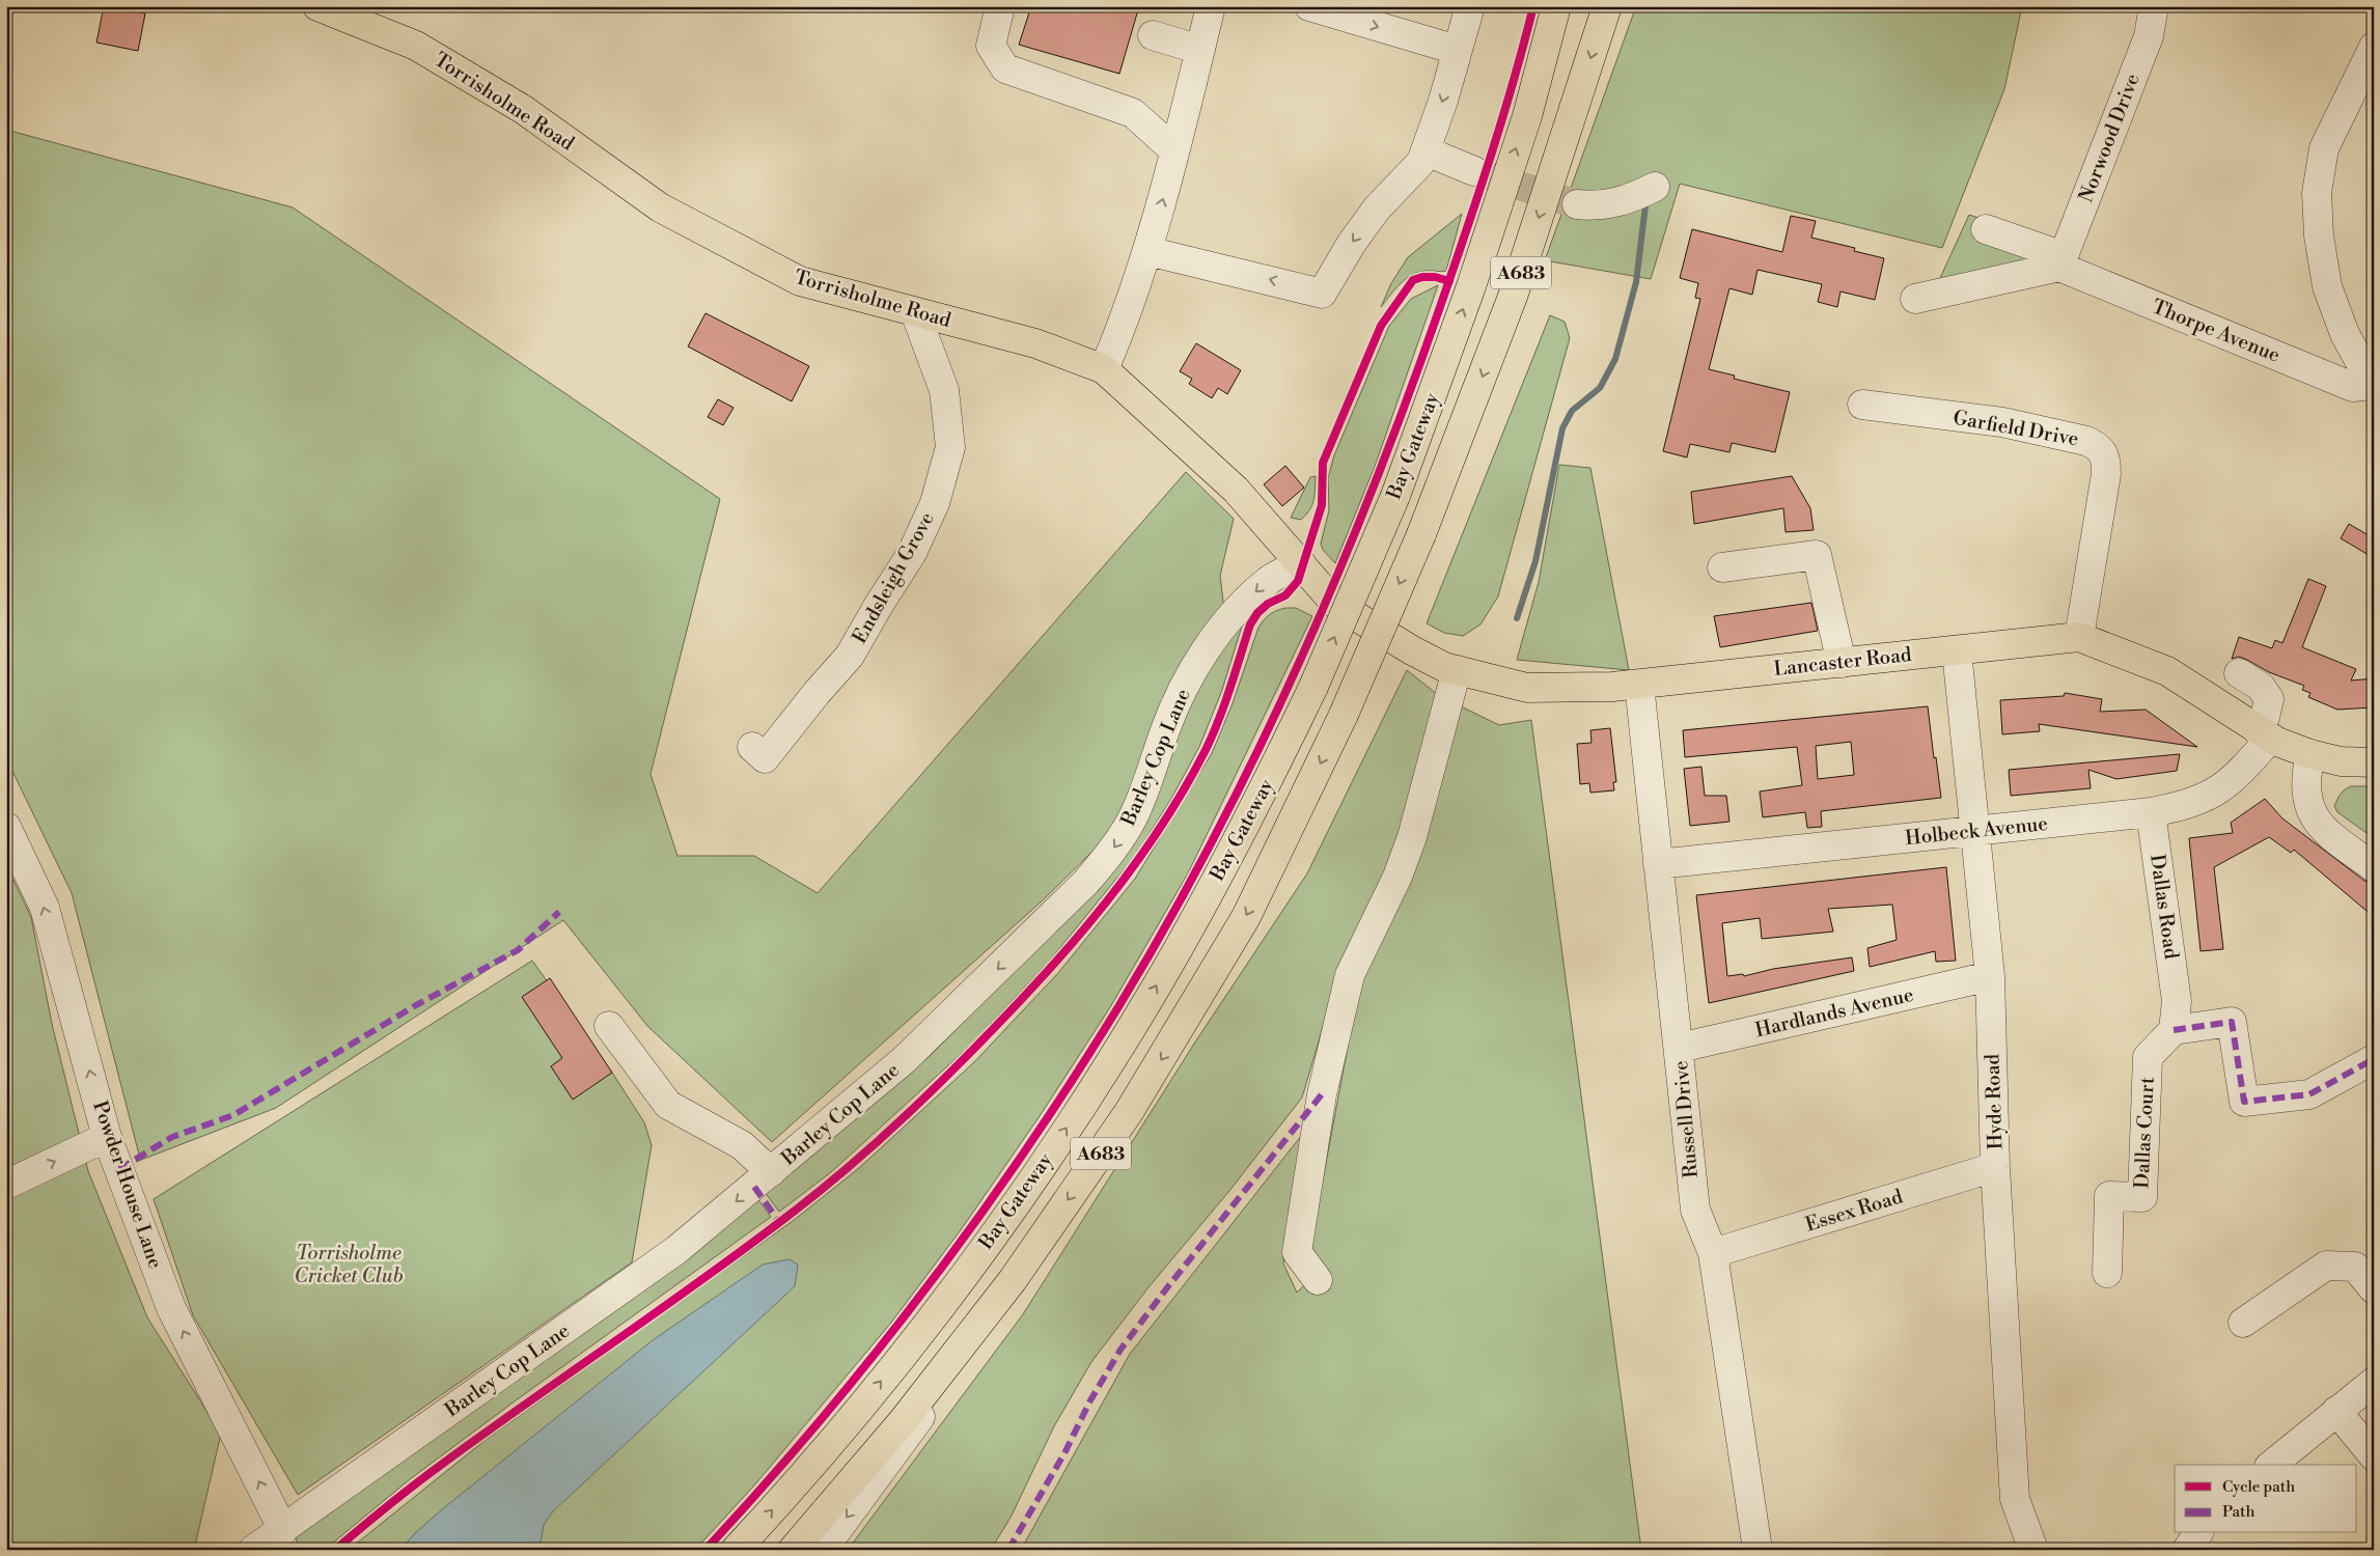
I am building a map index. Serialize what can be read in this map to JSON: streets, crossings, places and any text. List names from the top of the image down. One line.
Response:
{"streets":{"main road":["Torrisholme Road","A683","Bay Gateway","Lancaster Road"],"street":["Norwood Drive","Thorpe Avenue","Garfield Drive","Endsleigh Grove","Barley Cop Lane","Holbeck Avenue","Dallas Road","Hardlands Avenue","Hyde Road","Russell Drive","Dallas Court","Powder House Lane","Essex Road"]},"crossings":[["Torrisholme Road","Endsleigh Grove"],["Torrisholme Road","Lancaster Road"],["Torrisholme Road","Barley Cop Lane"],["Norwood Drive","Thorpe Avenue"],["Garfield Drive","Lancaster Road"],["Lancaster Road","Barley Cop Lane"],["Lancaster Road","Holbeck Avenue"],["Lancaster Road","Hyde Road"],["Lancaster Road","Russell Drive"],["Barley Cop Lane","Powder House Lane"],["Holbeck Avenue","Dallas Road"],["Holbeck Avenue","Hyde Road"],["Holbeck Avenue","Russell Drive"],["Dallas Road","Dallas Court"],["Hardlands Avenue","Hyde Road"],["Hardlands Avenue","Russell Drive"],["Hyde Road","Essex Road"],["Russell Drive","Essex Road"]],"one_way":["Barley Cop Lane","Powder House Lane"],"parks":["Torrisholme Cricket Club"],"legend":["Cycle path","Path"]}
